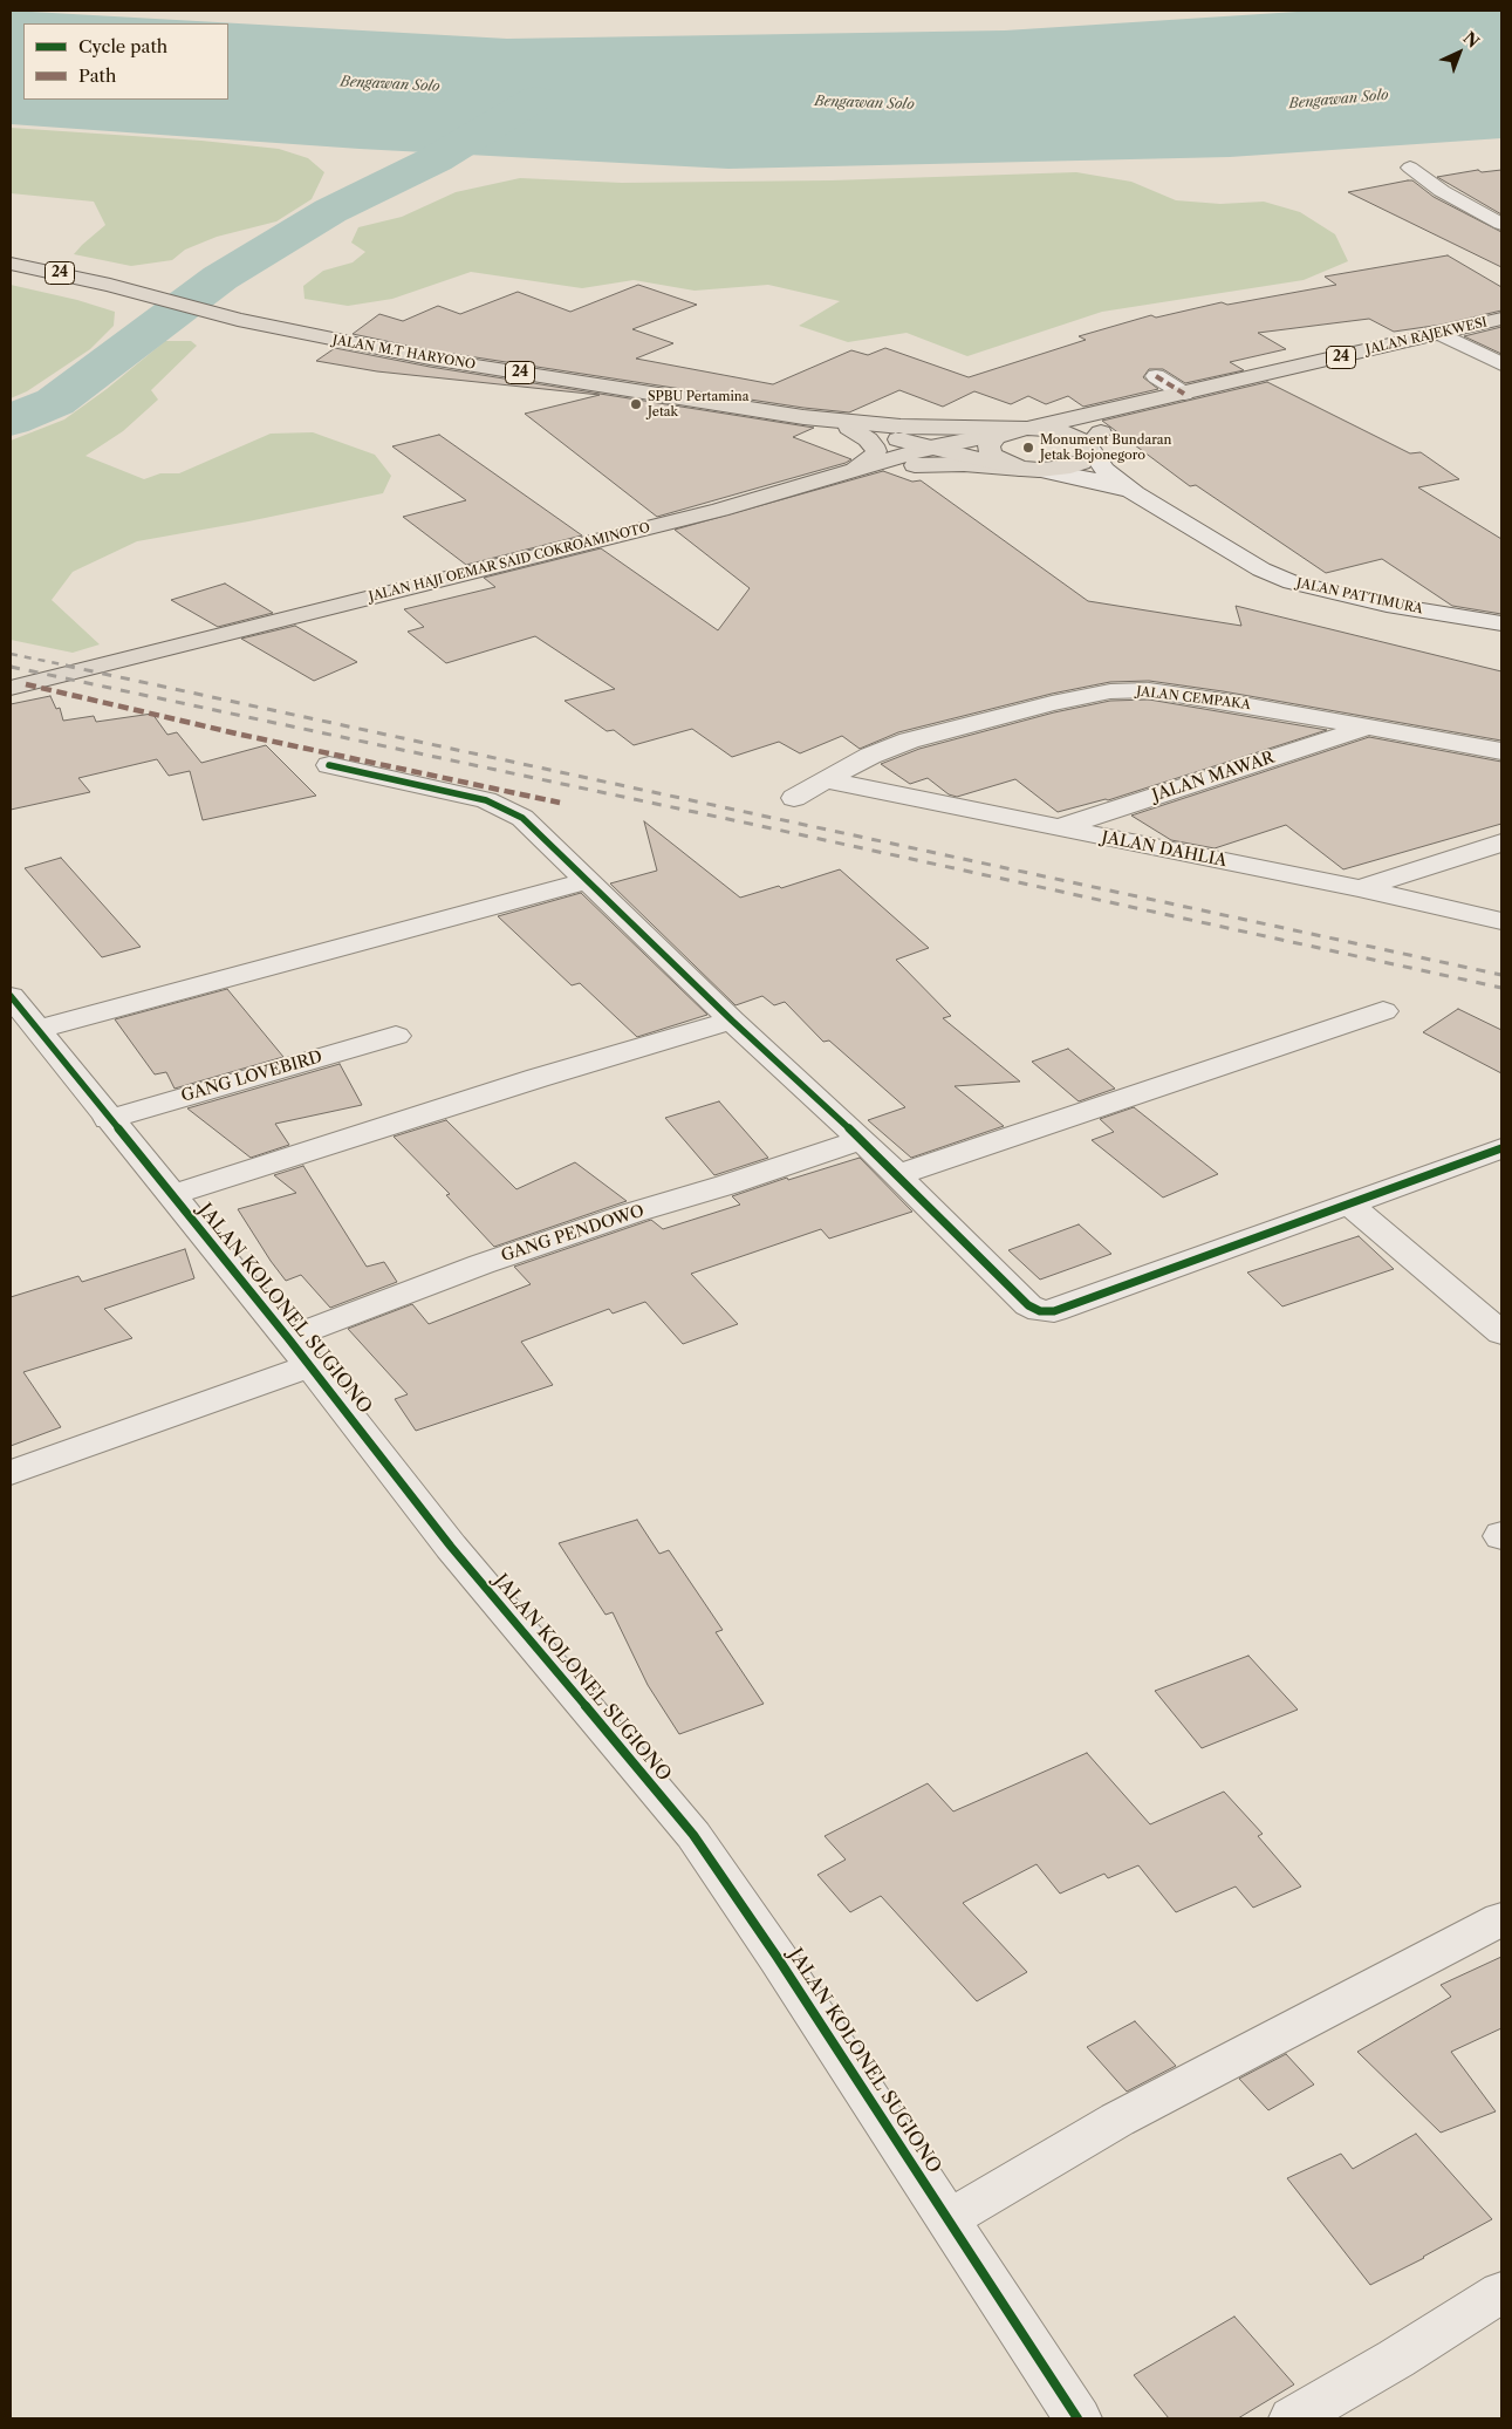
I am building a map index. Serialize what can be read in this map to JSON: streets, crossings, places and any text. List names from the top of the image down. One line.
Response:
{"streets":{"main road":["24","JALAN RAJEKWESI","JALAN M.T HARYONO","JALAN HAJI OEMAR SAID COKROAMINOTO"],"street":["JALAN PATTIMURA","JALAN CEMPAKA","JALAN MAWAR","JALAN DAHLIA","GANG LOVEBIRD","GANG PENDOWO","JALAN KOLONEL SUGIONO"]},"crossings":[["24","JALAN RAJEKWESI"],["24","JALAN M.T HARYONO"],["24","JALAN HAJI OEMAR SAID COKROAMINOTO"],["JALAN CEMPAKA","JALAN MAWAR"],["JALAN CEMPAKA","JALAN DAHLIA"],["JALAN MAWAR","JALAN DAHLIA"],["GANG LOVEBIRD","JALAN KOLONEL SUGIONO"],["GANG PENDOWO","JALAN KOLONEL SUGIONO"]],"water":["Bengawan Solo"],"places":["SPBU Pertamina Jetak","Monument Bundaran Jetak Bojonegoro"],"legend":["Cycle path","Path"],"north":"top right"}
